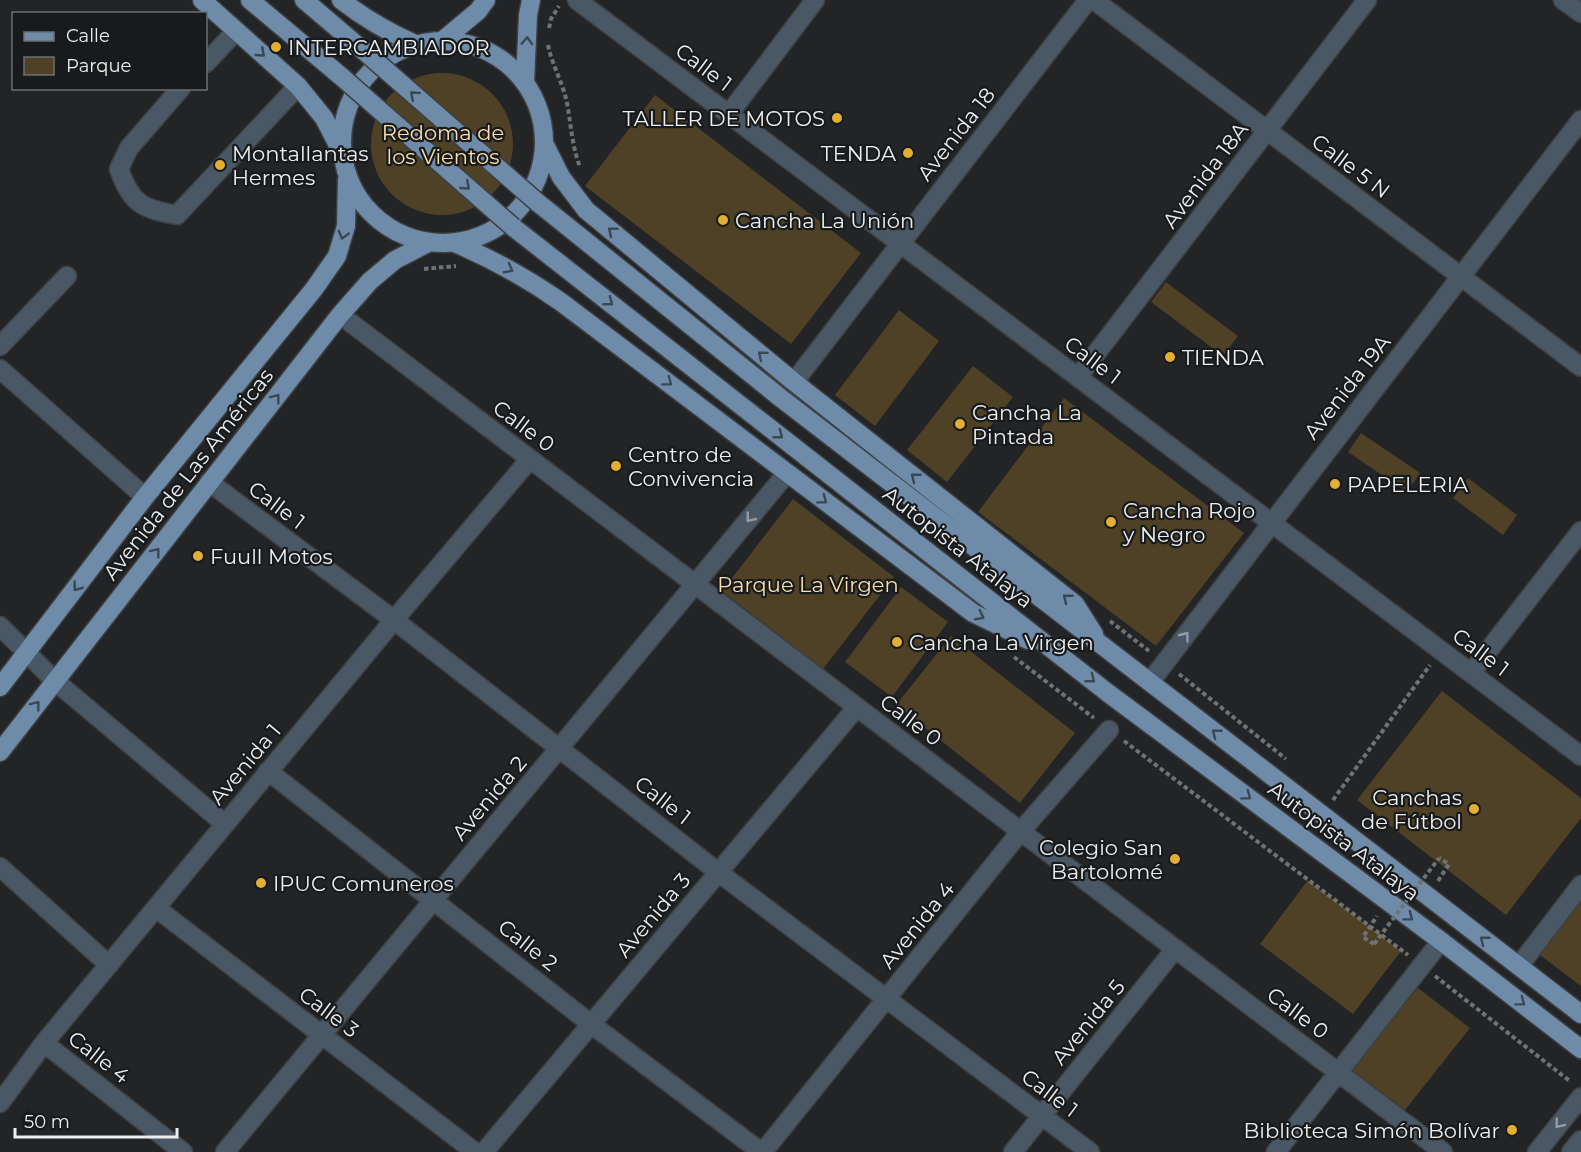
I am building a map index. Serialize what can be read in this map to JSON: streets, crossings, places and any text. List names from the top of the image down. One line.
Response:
{"streets":{"main road":["Avenida de Las Américas","Autopista Atalaya"],"street":["Calle 1","Avenida 18","Calle 5 N","Avenida 18A","Avenida 19A","Calle 0","Avenida 1","Avenida 2","Avenida 3","Avenida 4","Calle 2","Calle 3","Avenida 5","Calle 4"]},"crossings":[["Calle 1","Avenida 18"],["Calle 1","Avenida 18A"],["Calle 1","Avenida 19A"],["Calle 1","Avenida de Las Américas"],["Calle 1","Avenida 1"],["Calle 1","Avenida 2"],["Calle 1","Avenida 3"],["Calle 1","Avenida 4"],["Calle 1","Avenida 5"],["Calle 5 N","Avenida 18A"],["Calle 5 N","Avenida 19A"],["Avenida 19A","Autopista Atalaya"],["Calle 0","Avenida 1"],["Calle 0","Avenida 2"],["Calle 0","Avenida 3"],["Calle 0","Avenida 4"],["Calle 0","Avenida 5"],["Avenida 1","Calle 2"],["Avenida 1","Calle 3"],["Avenida 1","Calle 4"],["Avenida 2","Calle 2"],["Avenida 2","Calle 3"],["Avenida 3","Calle 2"],["Avenida 4","Calle 2"]],"parks":["Redoma de los Vientos","Parque La Virgen"],"places":["INTERCAMBIADOR","TALLER DE MOTOS","TENDA","Montallantas Hermes","Cancha La Unión","TIENDA","Cancha La Pintada","Centro de Convivencia","PAPELERIA","Cancha Rojo y Negro","Fuull Motos","Cancha La Virgen","Canchas de Fútbol","Colegio San Bartolomé","IPUC Comuneros","Biblioteca Simón Bolívar"],"legend":["Calle","Parque"],"scale_bar":"50 m"}
